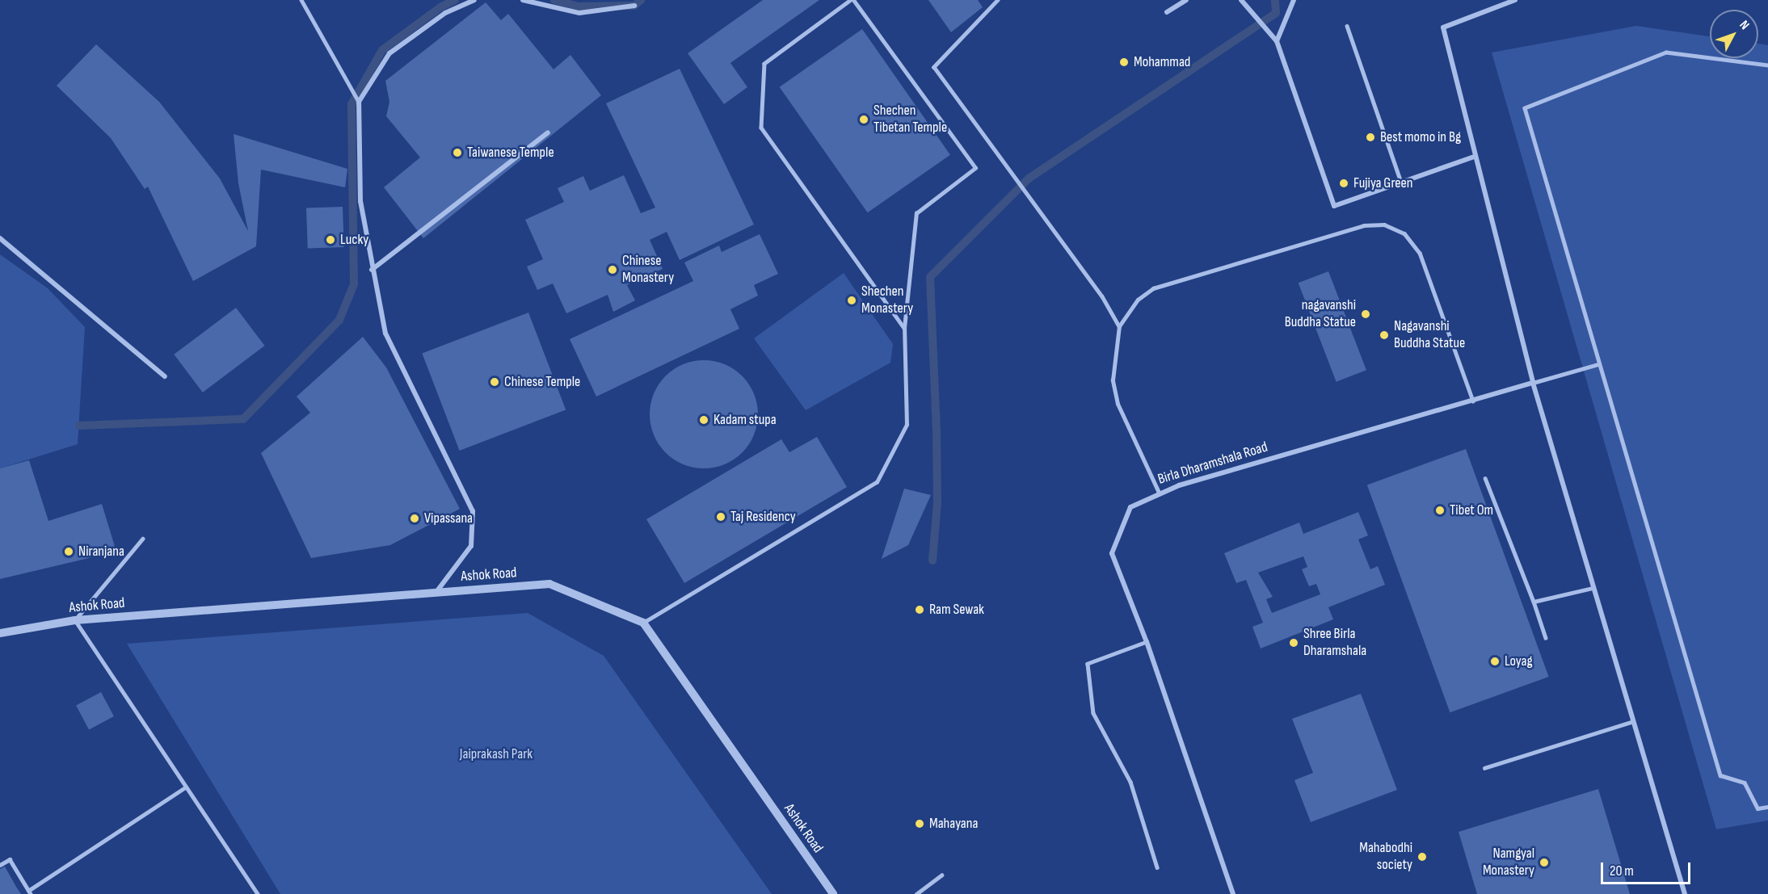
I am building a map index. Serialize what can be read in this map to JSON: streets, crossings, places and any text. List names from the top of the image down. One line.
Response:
{"streets":{"street":["Birla Dharamshala Road","Ashok Road"]},"parks":["Jaiprakash Park"],"places":["Mohammad","Shechen Tibetan Temple","Best momo in Bg","Taiwanese Temple","Fujiya Green","Lucky","Chinese Monastery","Shechen Monastery","nagavanshi Buddha Statue","Nagavanshi Buddha Statue","Chinese Temple","Kadam stupa","Tibet Om","Taj Residency","Vipassana","Niranjana","Ram Sewak","Shree Birla Dharamshala","Loyag","Mahayana","Mahabodhi society","Namgyal Monastery"],"scale_bar":"20 m","north":"top right"}
